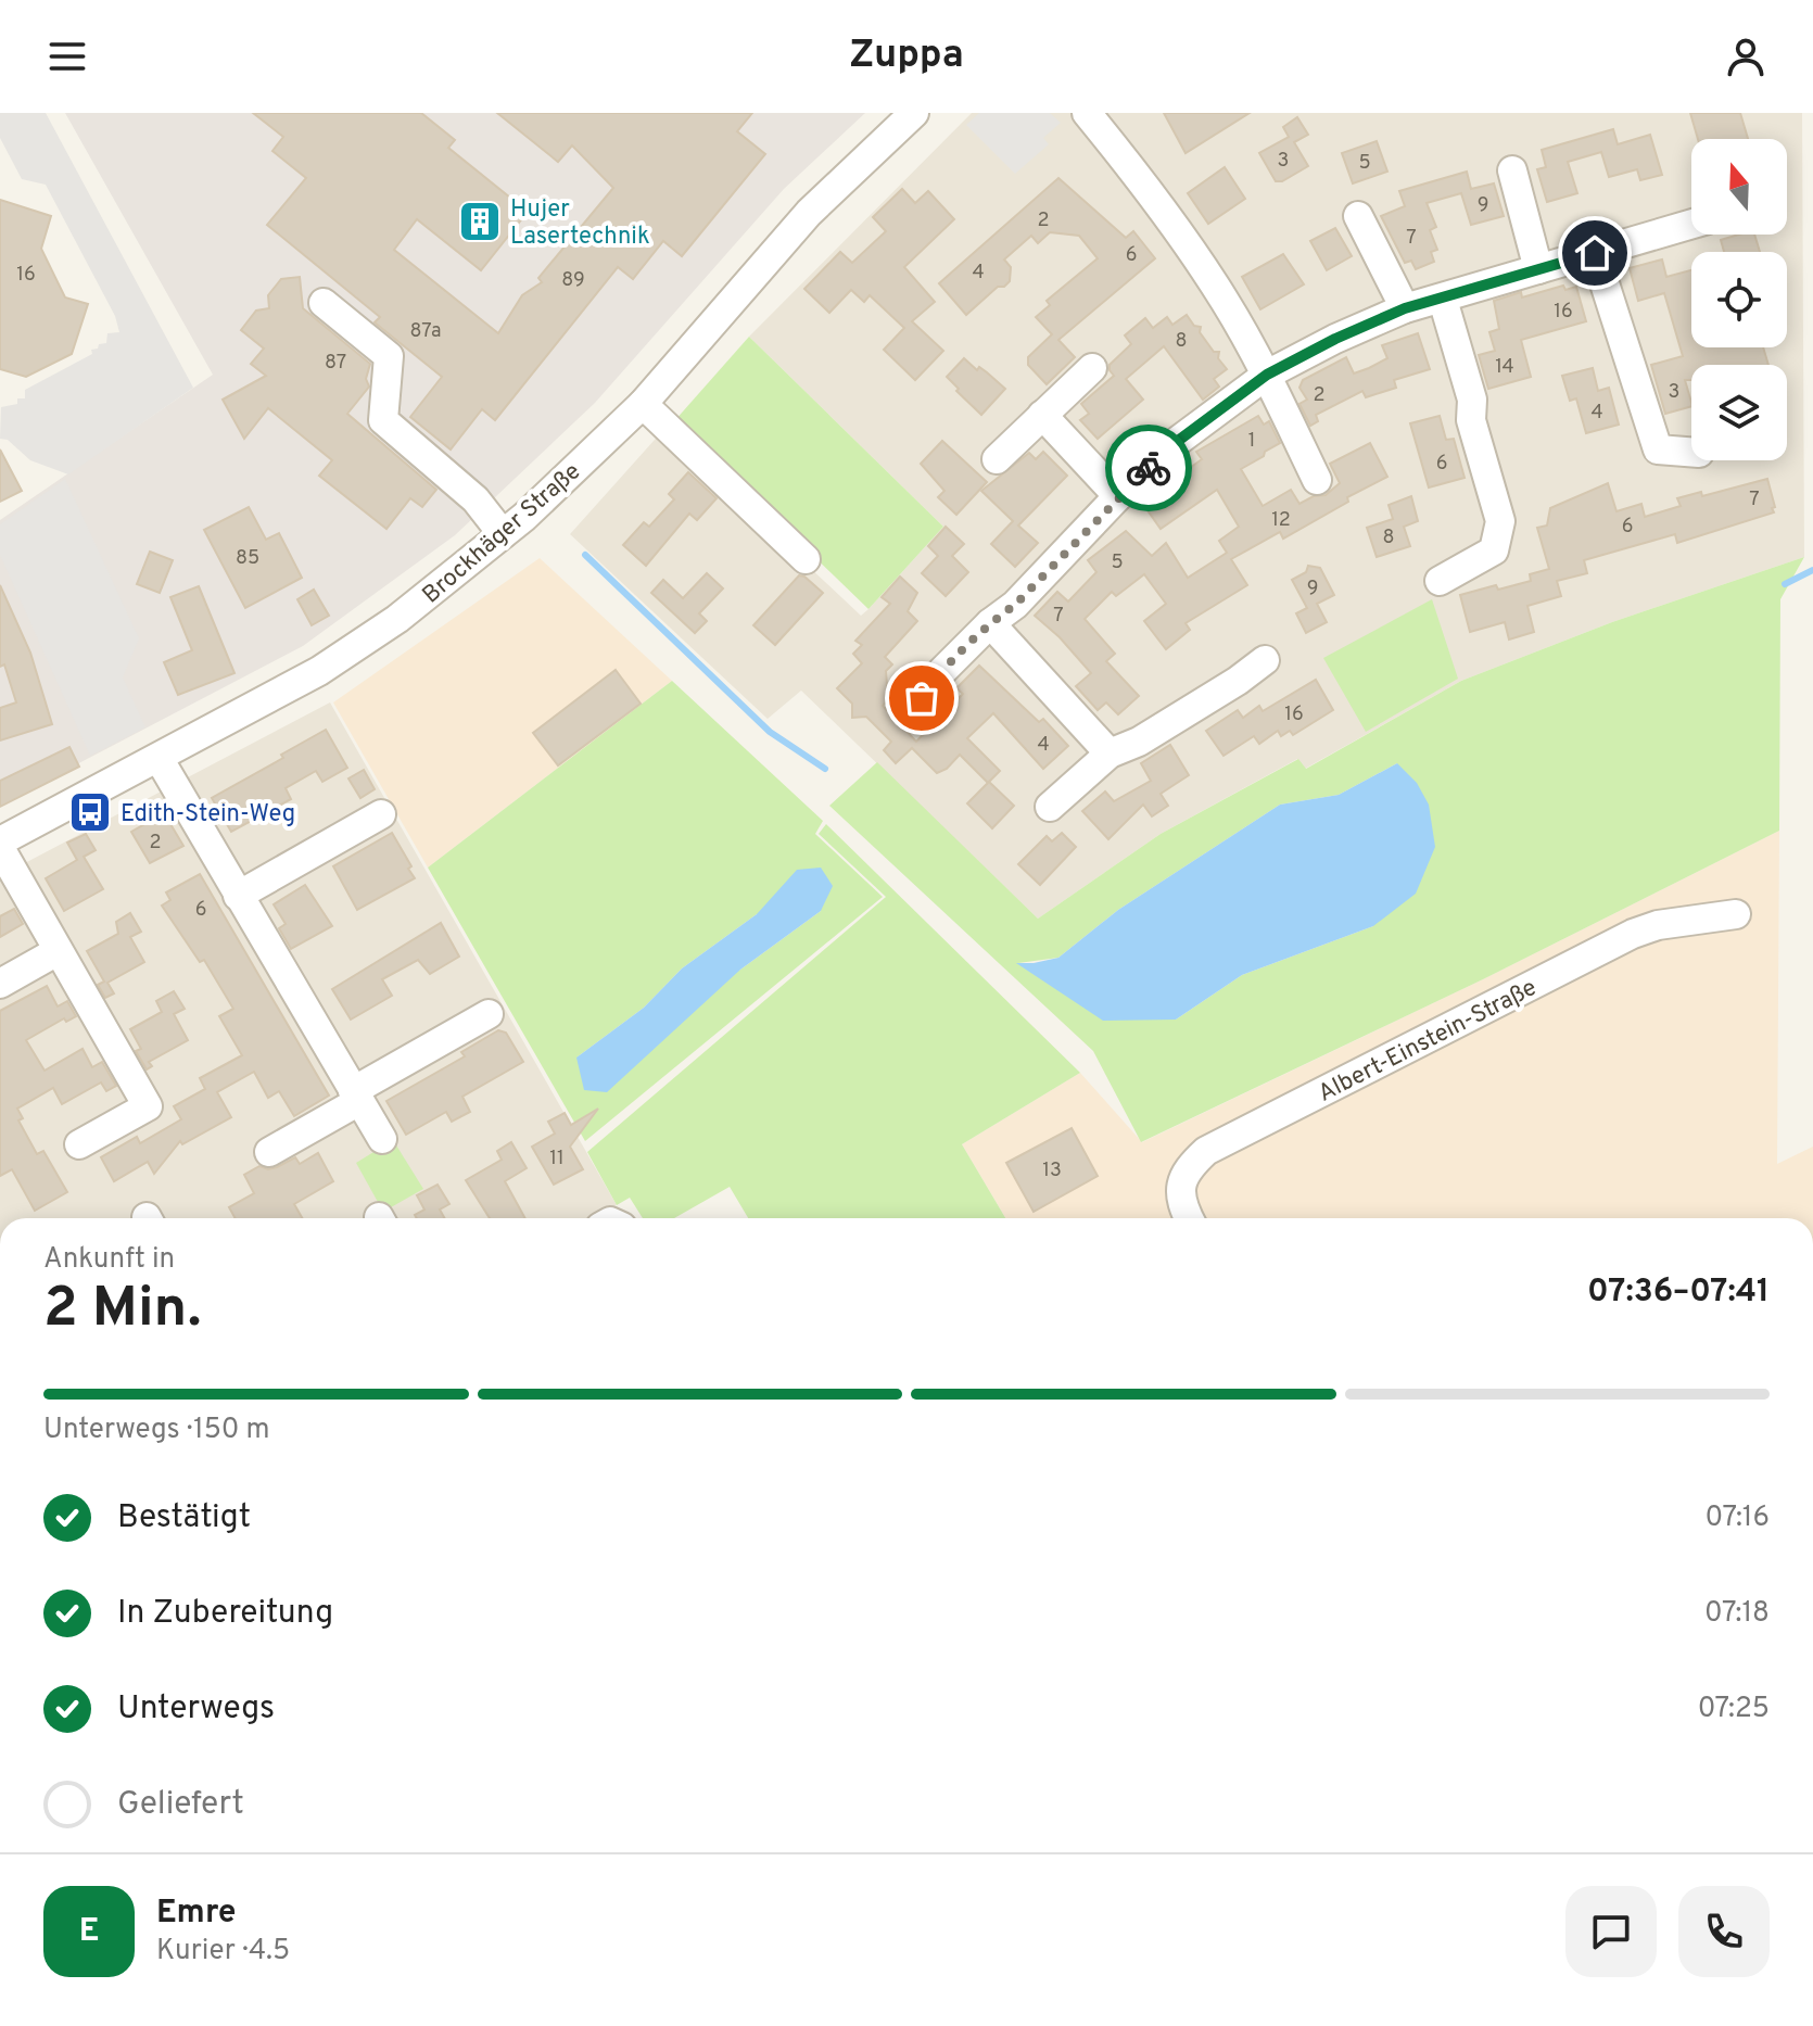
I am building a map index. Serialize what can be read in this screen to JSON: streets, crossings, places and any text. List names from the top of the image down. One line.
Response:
{"streets":{"street":["Brockhäger Straße","Albert-Einstein-Straße"]},"places":{"building":["Hujer Lasertechnik"],"bus stop":["Edith-Stein-Weg"]},"house_numbers":["3","5","9","2","7","6","4","16","89","16","87a","8","87","14","3","2","4","1","6","7","12","6","8","85","5","9","7","16","4","2","6","11","13"],"north":"top","page":{"header":"Zuppa","heading":["2 Min.","Ankunft in","07:36–07:41"],"panel":["Emre","Kurier · 4.5"],"bar":"Unterwegs · 150 m","list":[["Bestätigt","07:16"],["In Zubereitung","07:18"],["Unterwegs","07:25"],"Geliefert"],"round":"E"}}
